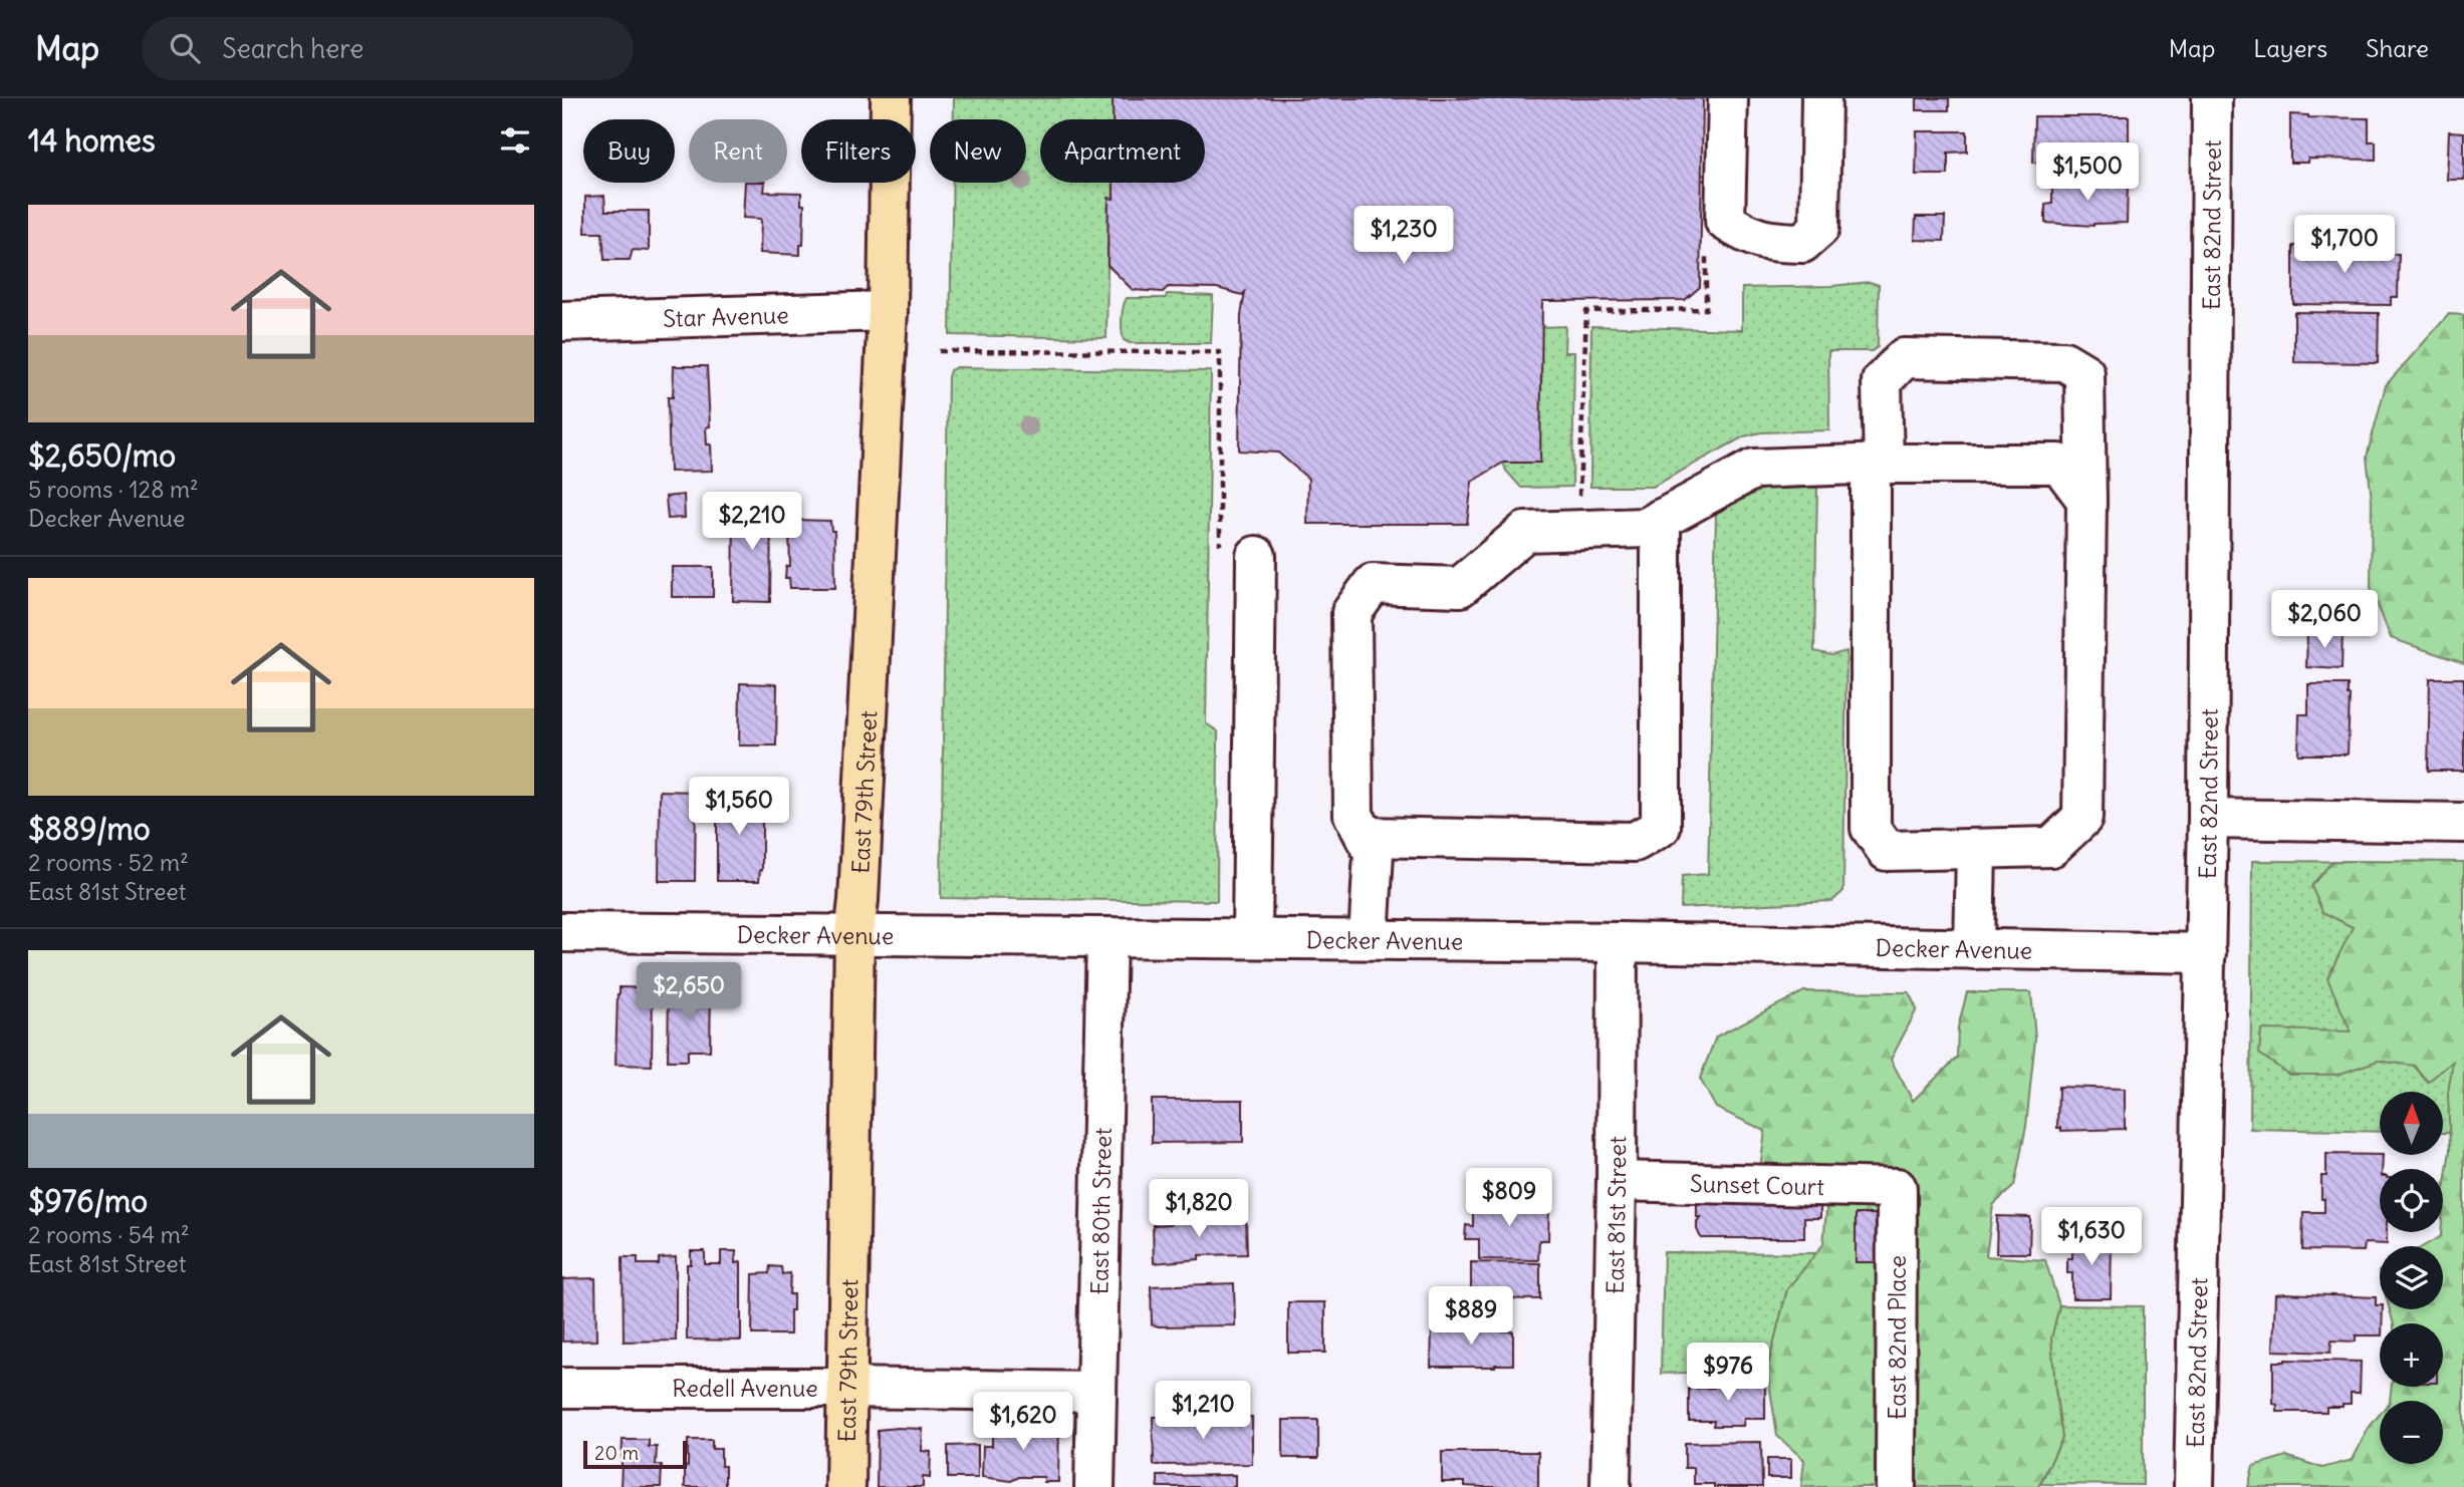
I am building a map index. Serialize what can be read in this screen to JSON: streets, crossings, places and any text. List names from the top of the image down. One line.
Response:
{"streets":{"main road":["East 79th Street"],"street":["East 82nd Street","Star Avenue","Decker Avenue","Sunset Court","East 80th Street","East 81st Street","East 82nd Place","Redell Avenue"]},"crossings":[["East 82nd Street","Decker Avenue"],["Star Avenue","East 79th Street"],["East 79th Street","Decker Avenue"],["East 79th Street","Redell Avenue"],["Decker Avenue","East 80th Street"],["Decker Avenue","East 81st Street"],["Sunset Court","East 81st Street"],["Sunset Court","East 82nd Place"],["East 80th Street","Redell Avenue"]],"scale_bar":"20 m","north":"top","page":{"header":"Map","search":"Search here","nav":["Map","Layers","Share"],"heading":"14 homes","chip":["Buy","Rent","Filters","New","Apartment"],"price":["$1,500","$1,230","$1,700","$2,210","$2,060","$1,560","$2,650","$809","$1,820","$1,630","$889","$976","$1,210","$1,620"],"list":[{"name":"$2,650/mo","note":"5 rooms · 128 m² · Decker Avenue"},{"name":"$889/mo","note":"2 rooms · 52 m² · East 81st Street"},{"name":"$976/mo","note":"2 rooms · 54 m² · East 81st Street"}],"map_buttons":["+","−"],"scale":"20 m"}}
